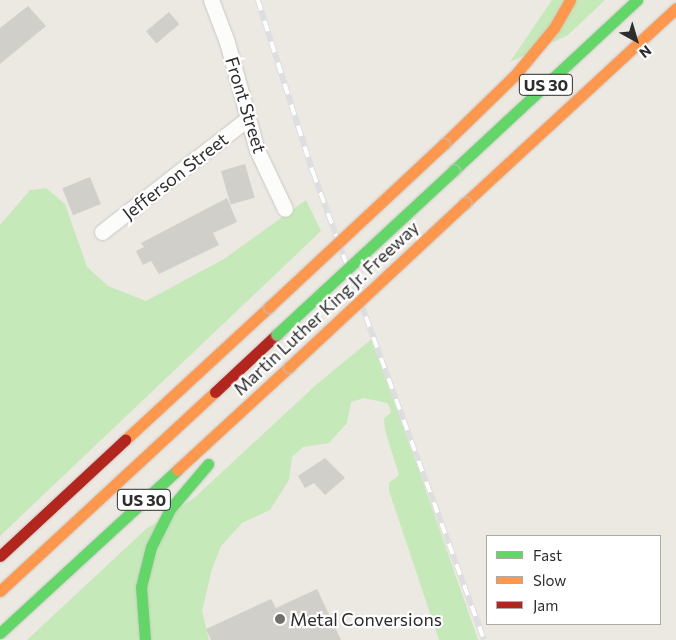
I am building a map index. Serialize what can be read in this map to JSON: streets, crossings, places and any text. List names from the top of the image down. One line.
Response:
{"streets":{"highway":["US 30","Martin Luther King Jr. Freeway"],"street":["Front Street","Jefferson Street"]},"crossings":[["Front Street","Jefferson Street"]],"places":["Metal Conversions"],"legend":["Fast","Slow","Jam"],"north":"bottom right"}
